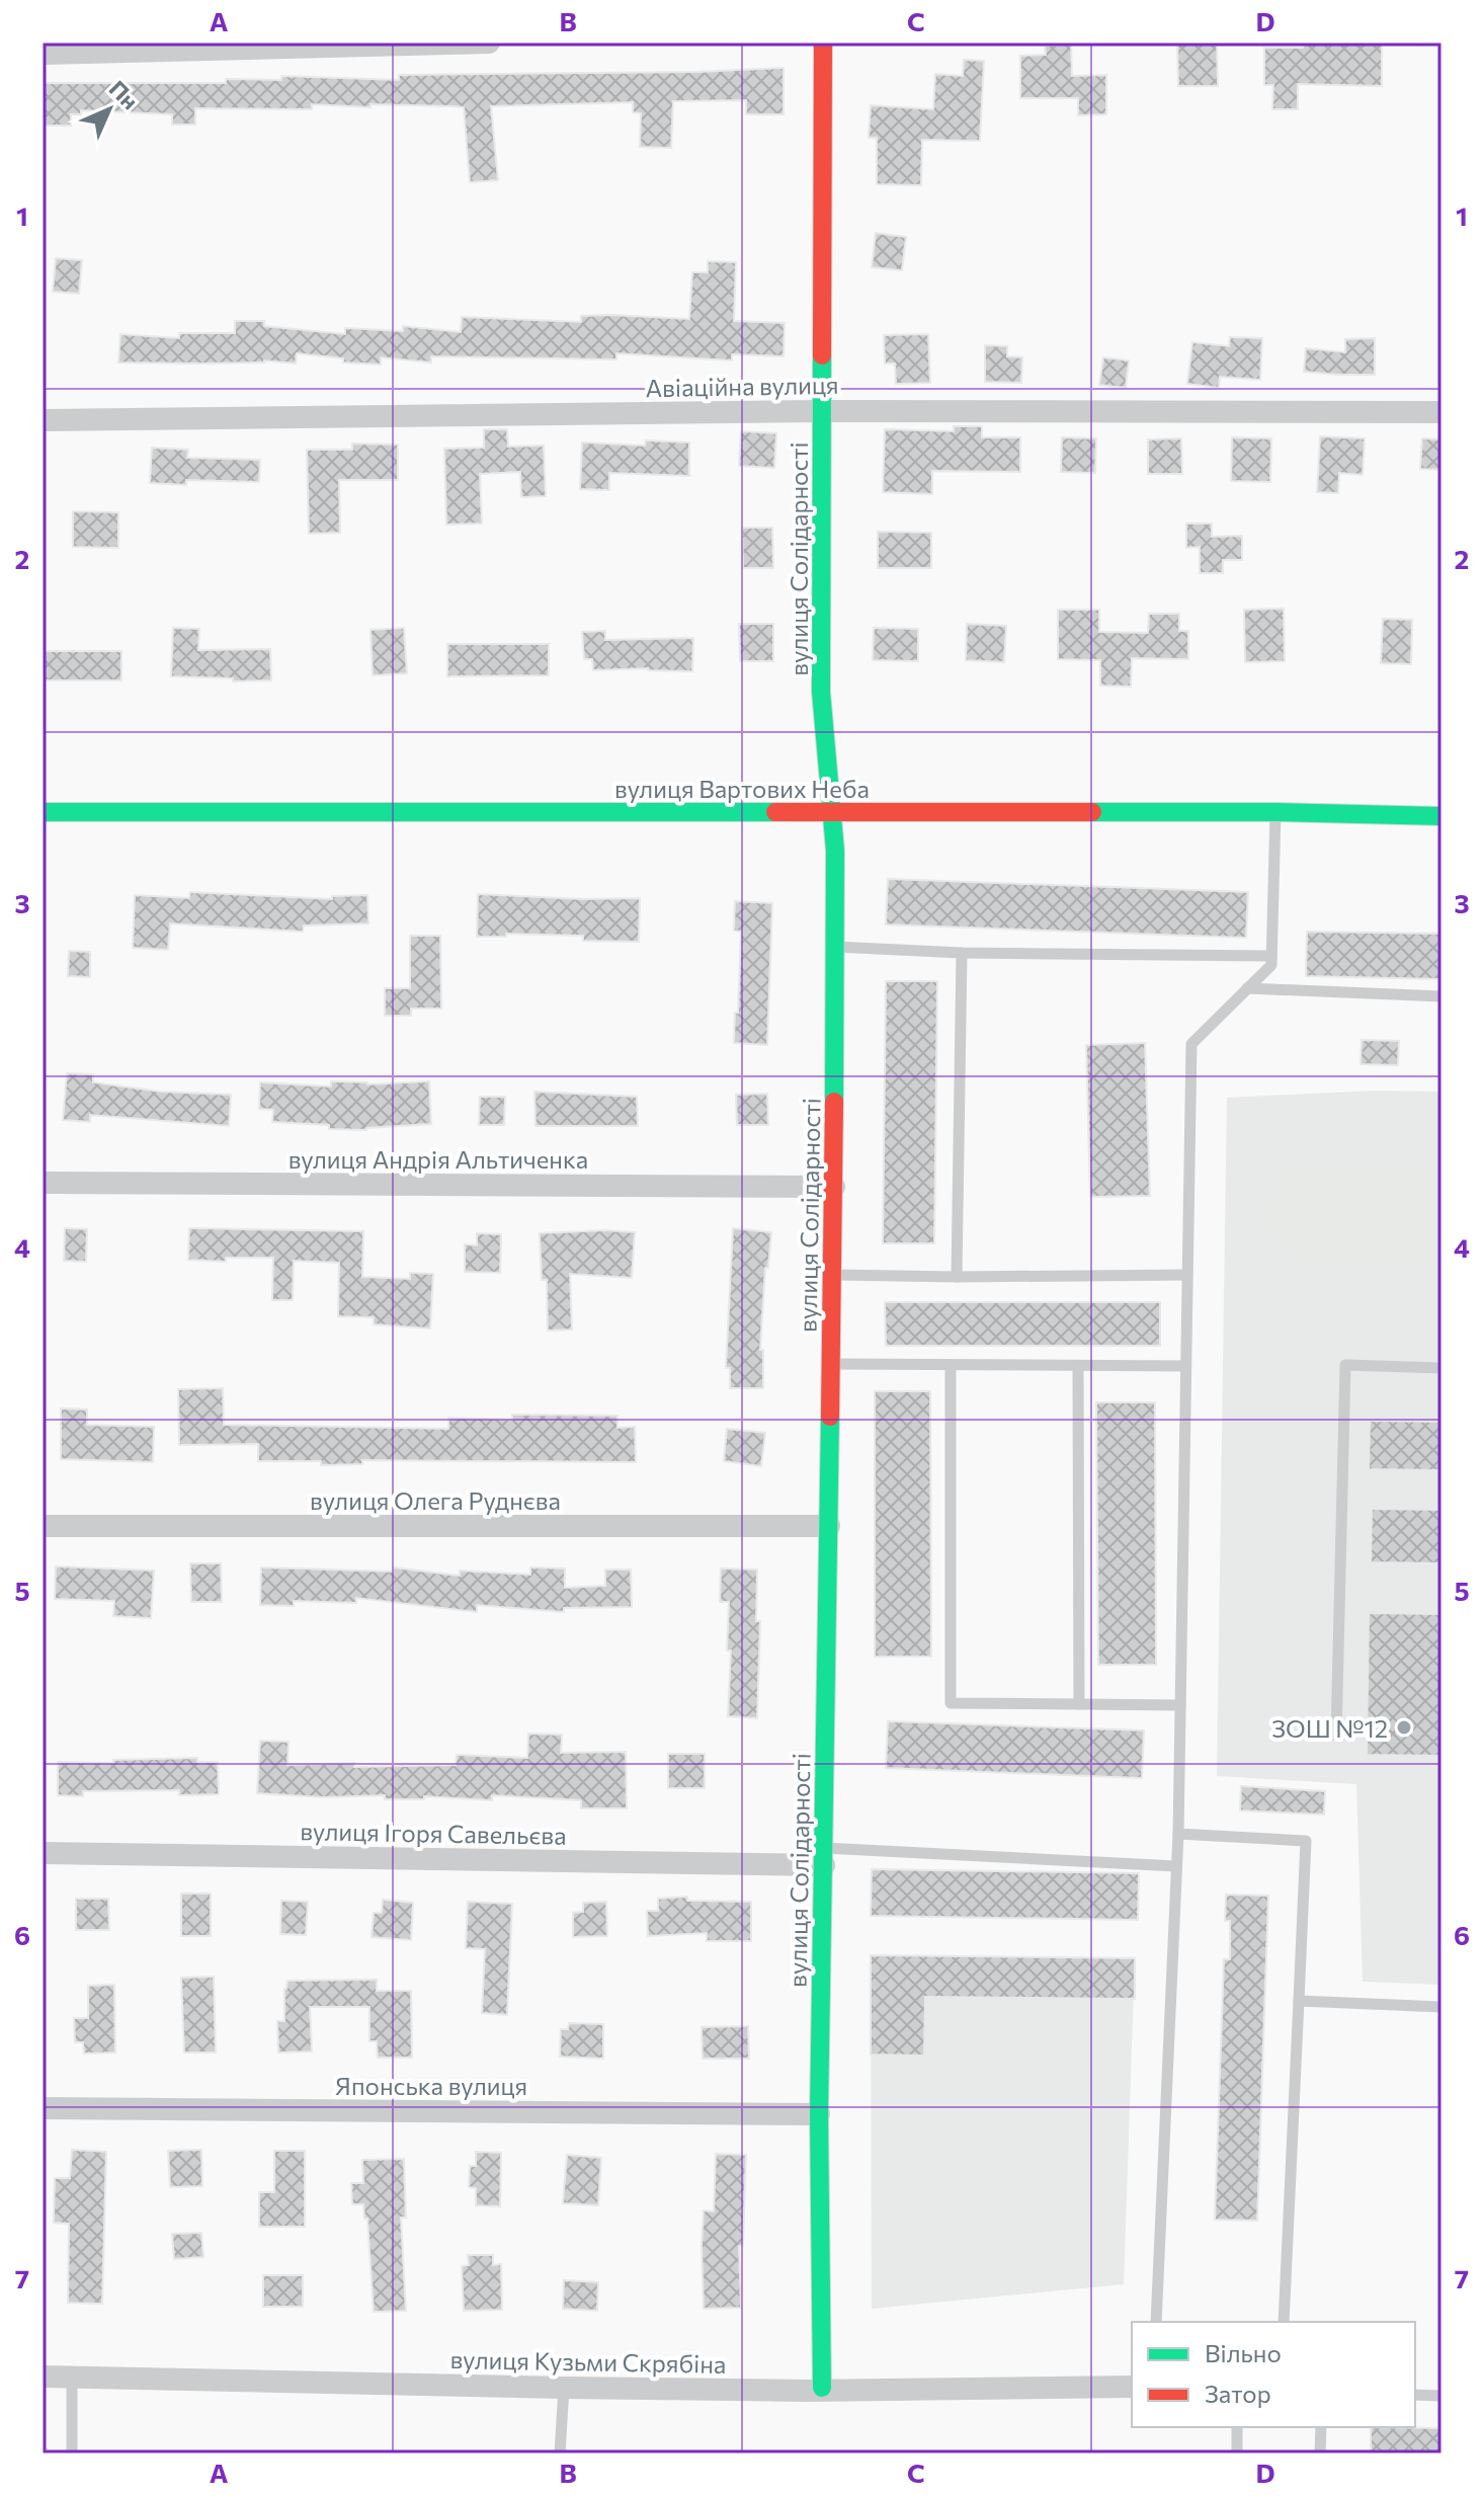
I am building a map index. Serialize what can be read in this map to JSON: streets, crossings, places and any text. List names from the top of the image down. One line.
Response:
{"streets":{"street":["Авіаційна вулиця","вулиця Солідарності","вулиця Вартових Неба","вулиця Андрія Альтиченка","вулиця Олега Руднєва","вулиця Ігоря Савельєва","Японська вулиця","вулиця Кузьми Скрябіна"]},"crossings":[["Авіаційна вулиця","вулиця Солідарності"],["вулиця Солідарності","вулиця Вартових Неба"],["вулиця Солідарності","вулиця Андрія Альтиченка"],["вулиця Солідарності","вулиця Олега Руднєва"],["вулиця Солідарності","вулиця Ігоря Савельєва"],["вулиця Солідарності","Японська вулиця"]],"places":["ЗОШ №12"],"legend":["Вільно","Затор"],"north":"top right","grid":{"columns":["A","B","C","D"],"rows":["1","2","3","4","5","6","7"]}}
